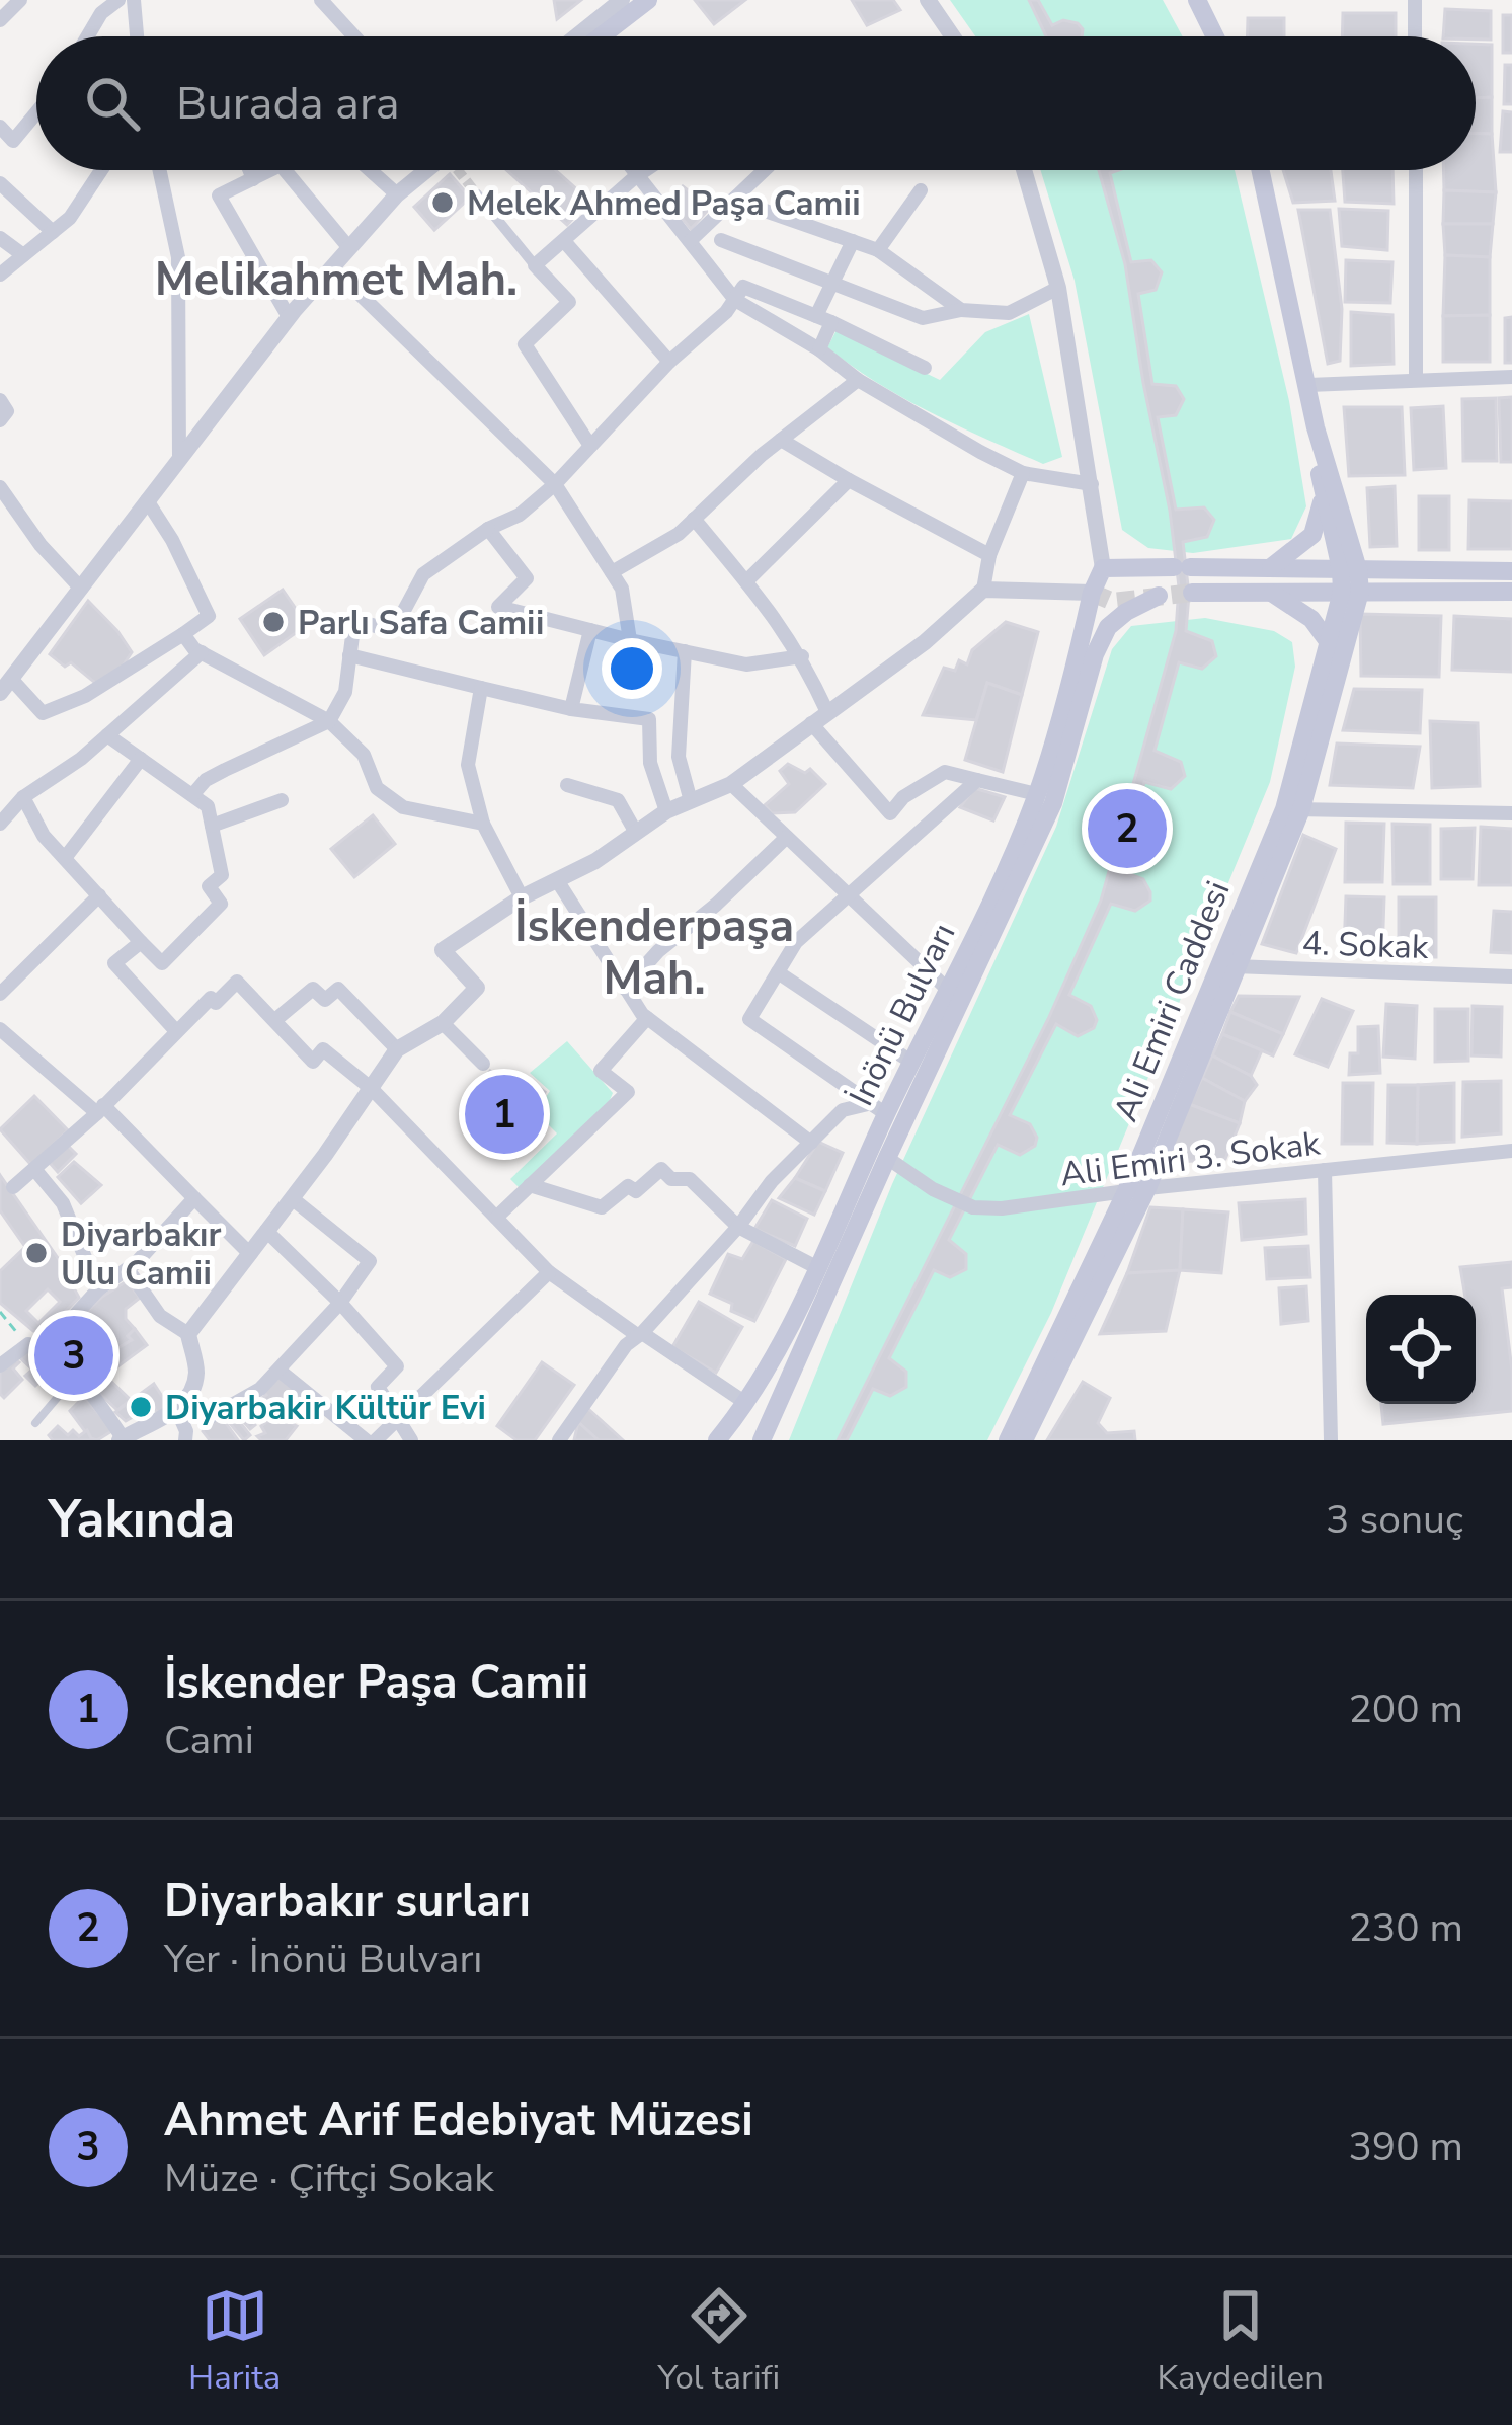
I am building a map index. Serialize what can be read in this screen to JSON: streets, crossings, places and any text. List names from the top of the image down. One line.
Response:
{"streets":{"main road":["Ali Emiri Caddesi","İnönü Bulvarı"],"street":["4. Sokak","Ali Emiri 3. Sokak"]},"crossings":[["4. Sokak","Ali Emiri Caddesi"],["Ali Emiri Caddesi","Ali Emiri 3. Sokak"]],"districts":["Melikahmet Mah.","İskenderpaşa Mah."],"places":["Melek Ahmed Paşa Camii","Parlı Safa Camii","Diyarbakır Ulu Camii","Diyarbakir Kültür Evi"],"page":{"search":"Burada ara","pins":["2","1","3"],"heading":["Yakında","3 sonuç"],"list":[{"mark":"1","name":"İskender Paşa Camii","note":"Cami","value":"200 m"},{"mark":"2","name":"Diyarbakır surları","note":"Yer · İnönü Bulvarı","value":"230 m"},{"mark":"3","name":"Ahmet Arif Edebiyat Müzesi","note":"Müze · Çiftçi Sokak","value":"390 m"}],"nav":["Harita","Yol tarifi","Kaydedilen"]}}
